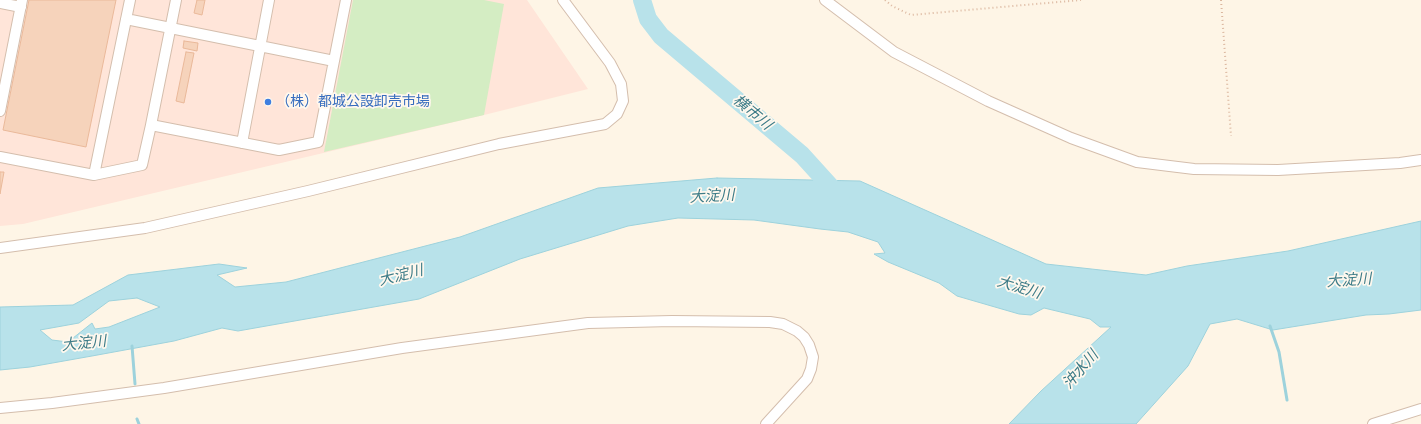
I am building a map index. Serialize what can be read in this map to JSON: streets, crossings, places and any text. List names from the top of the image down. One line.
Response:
{"water":["横市川","大淀川","沖水川"],"places":["（株）都城公設卸売市場"]}
